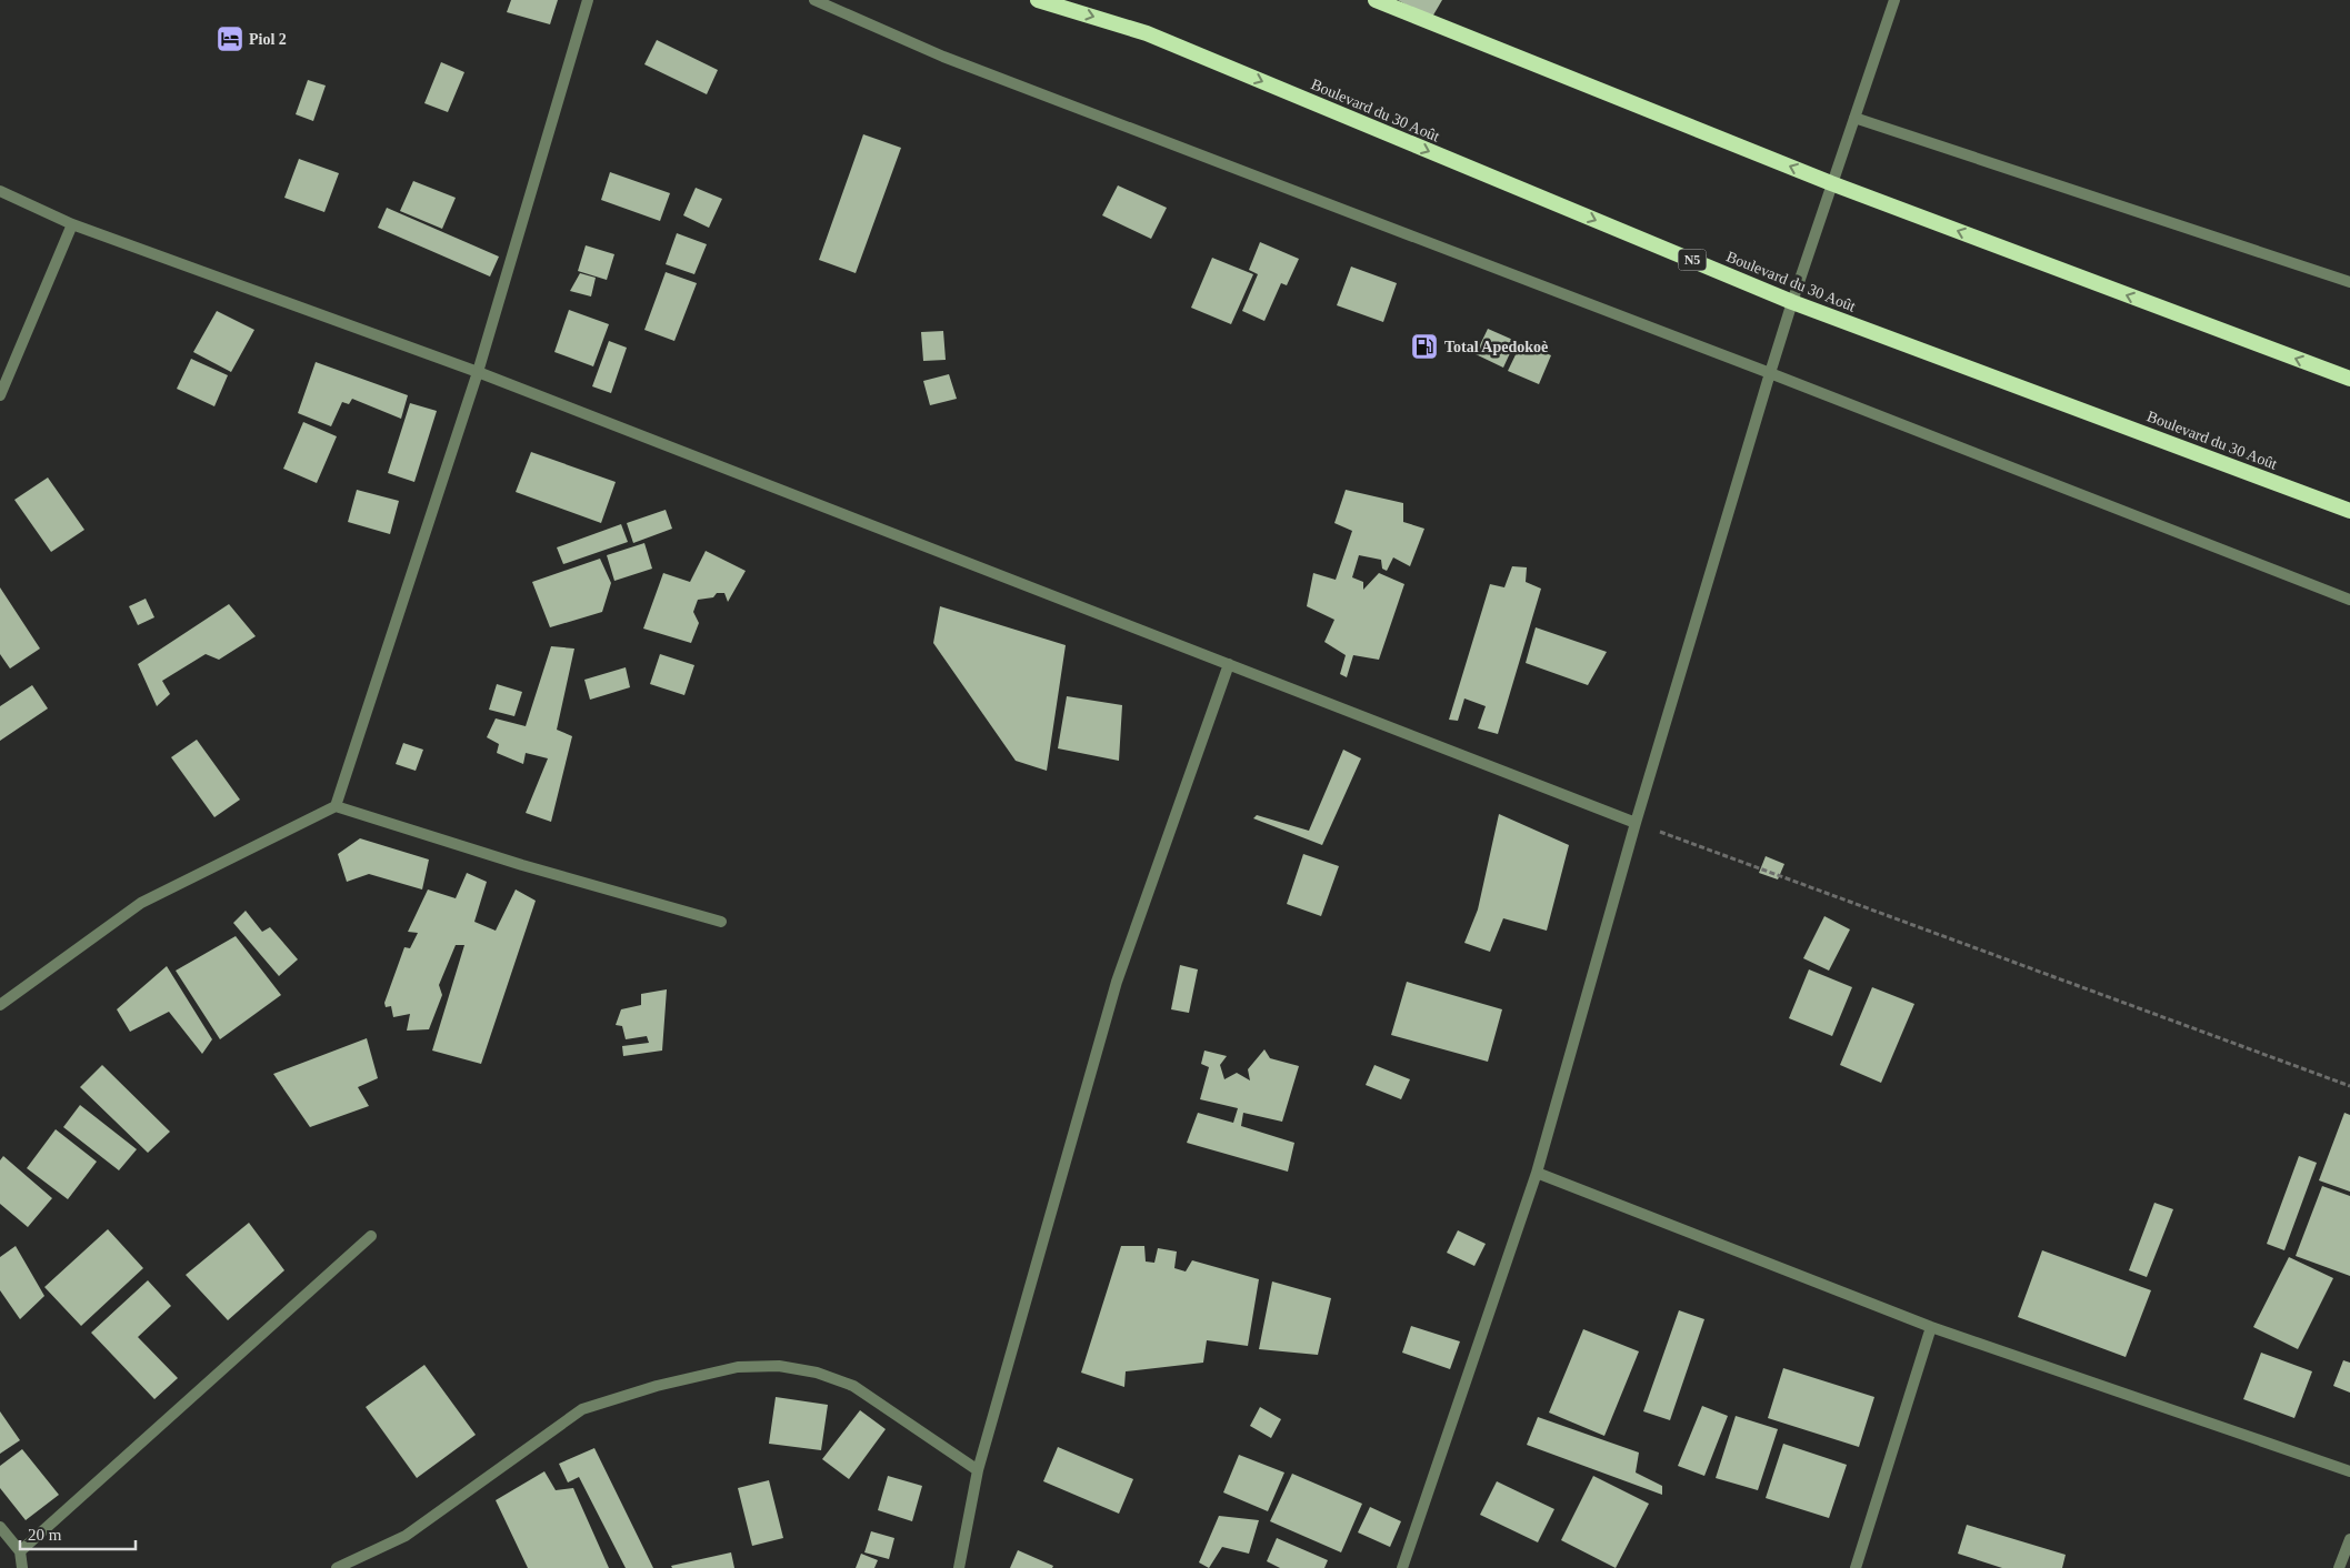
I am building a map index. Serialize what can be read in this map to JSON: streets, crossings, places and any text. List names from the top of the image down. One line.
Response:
{"streets":{"highway":["Boulevard du 30 Août","N5"]},"places":{"hotel":["Piol 2"],"fuel station":["Total Apedokoè"]},"scale_bar":"20 m"}
